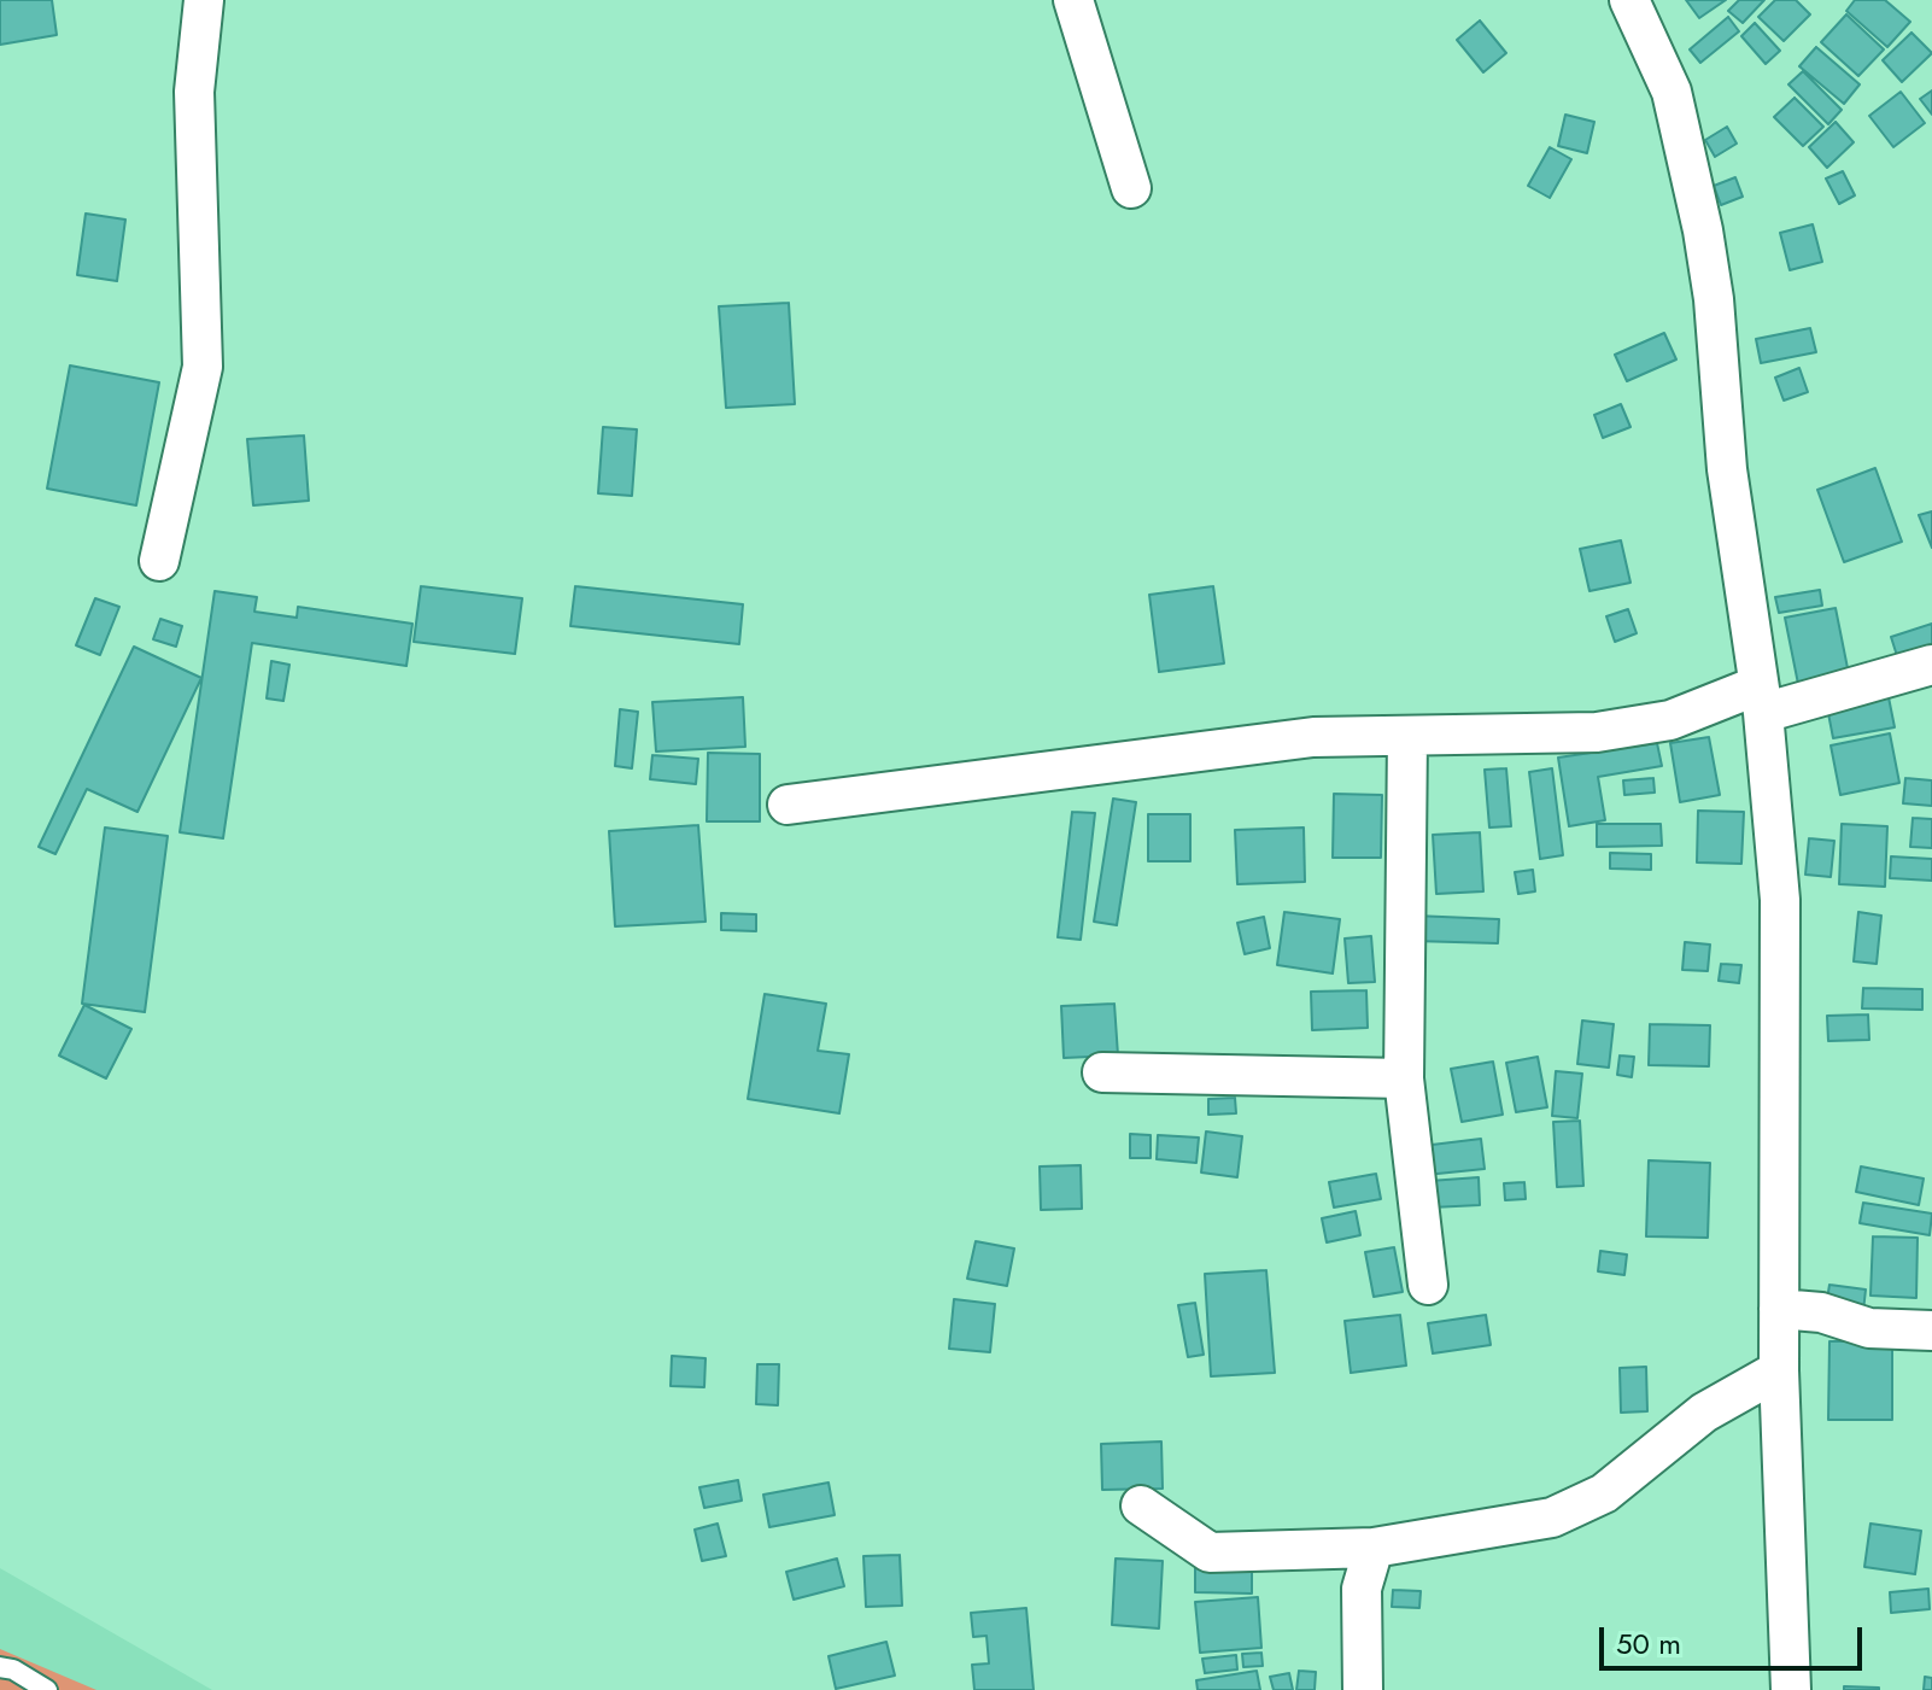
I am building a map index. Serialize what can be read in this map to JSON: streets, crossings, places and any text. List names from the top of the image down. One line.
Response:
{"scale_bar":"50 m"}
